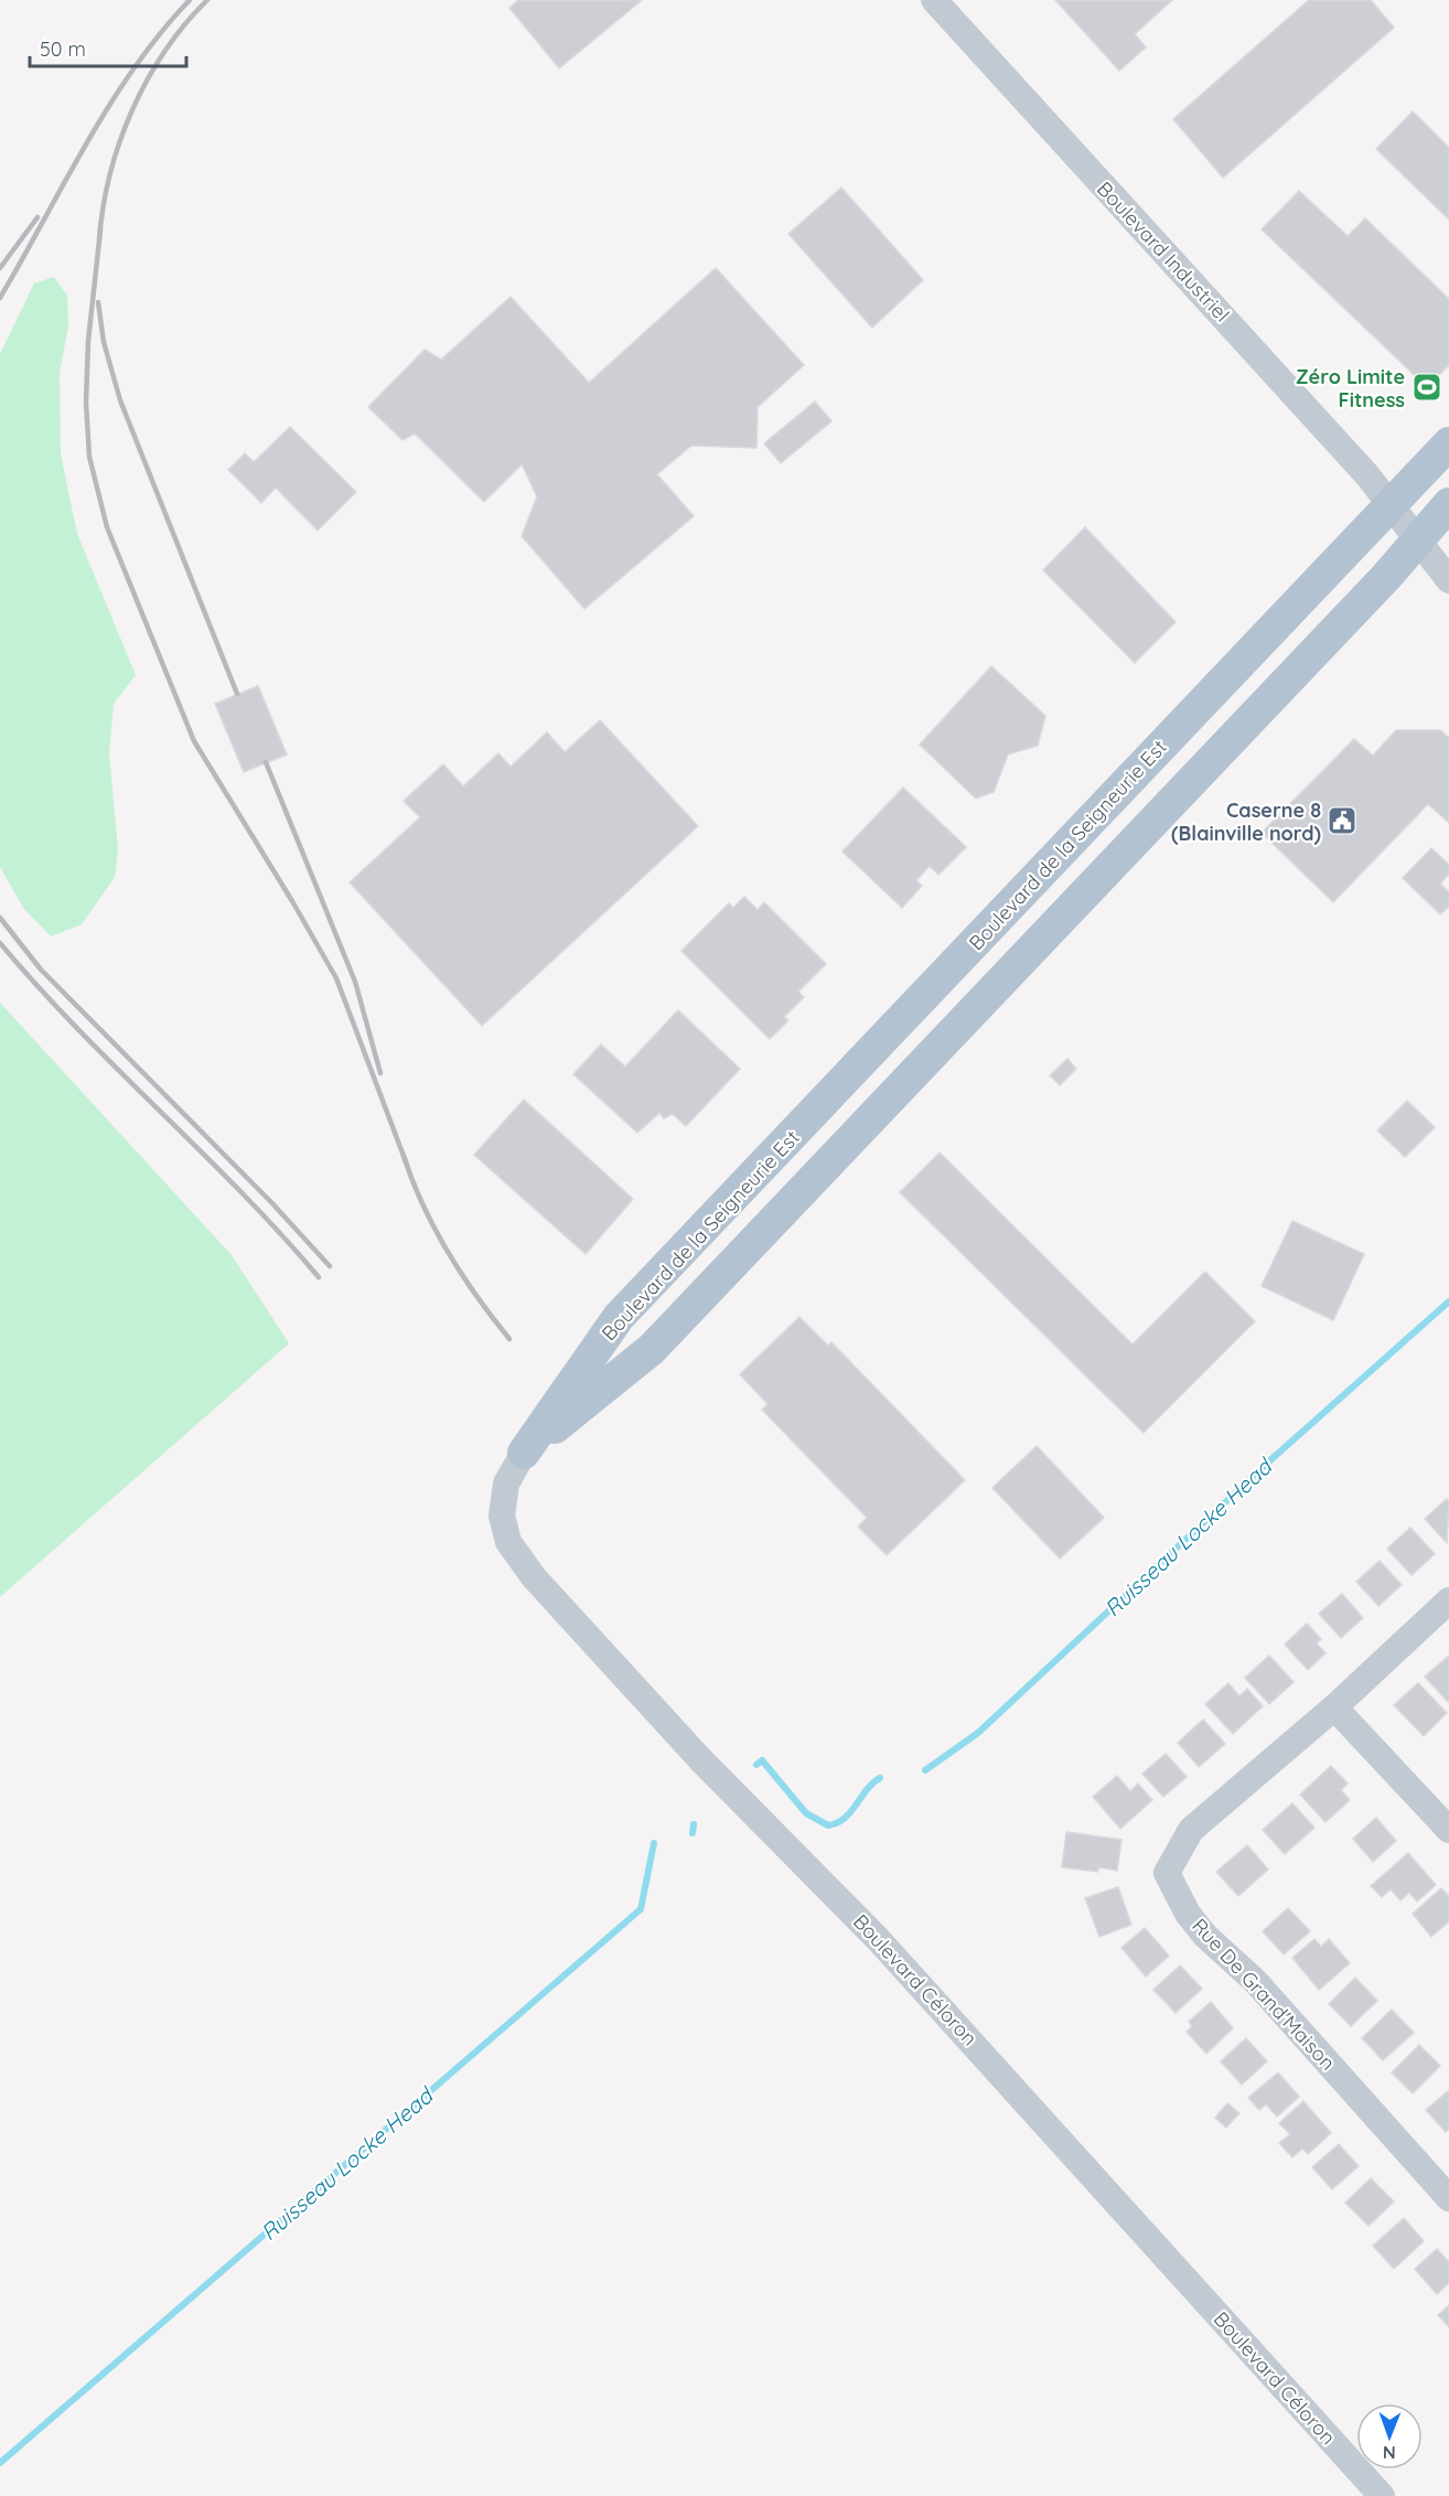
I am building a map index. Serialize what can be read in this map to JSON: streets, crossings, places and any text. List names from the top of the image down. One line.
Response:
{"streets":{"main road":["Boulevard de la Seigneurie Est"],"street":["Boulevard Industriel","Boulevard Céloron","Rue De Grand'Maison"]},"crossings":[["Boulevard Industriel","Boulevard de la Seigneurie Est"],["Boulevard de la Seigneurie Est","Boulevard Céloron"]],"water":["Ruisseau Locke Head"],"places":{"sports":["Zéro Limite Fitness"],"public building":["Caserne 8 (Blainville nord)"]},"scale_bar":"50 m","north":"bottom"}
